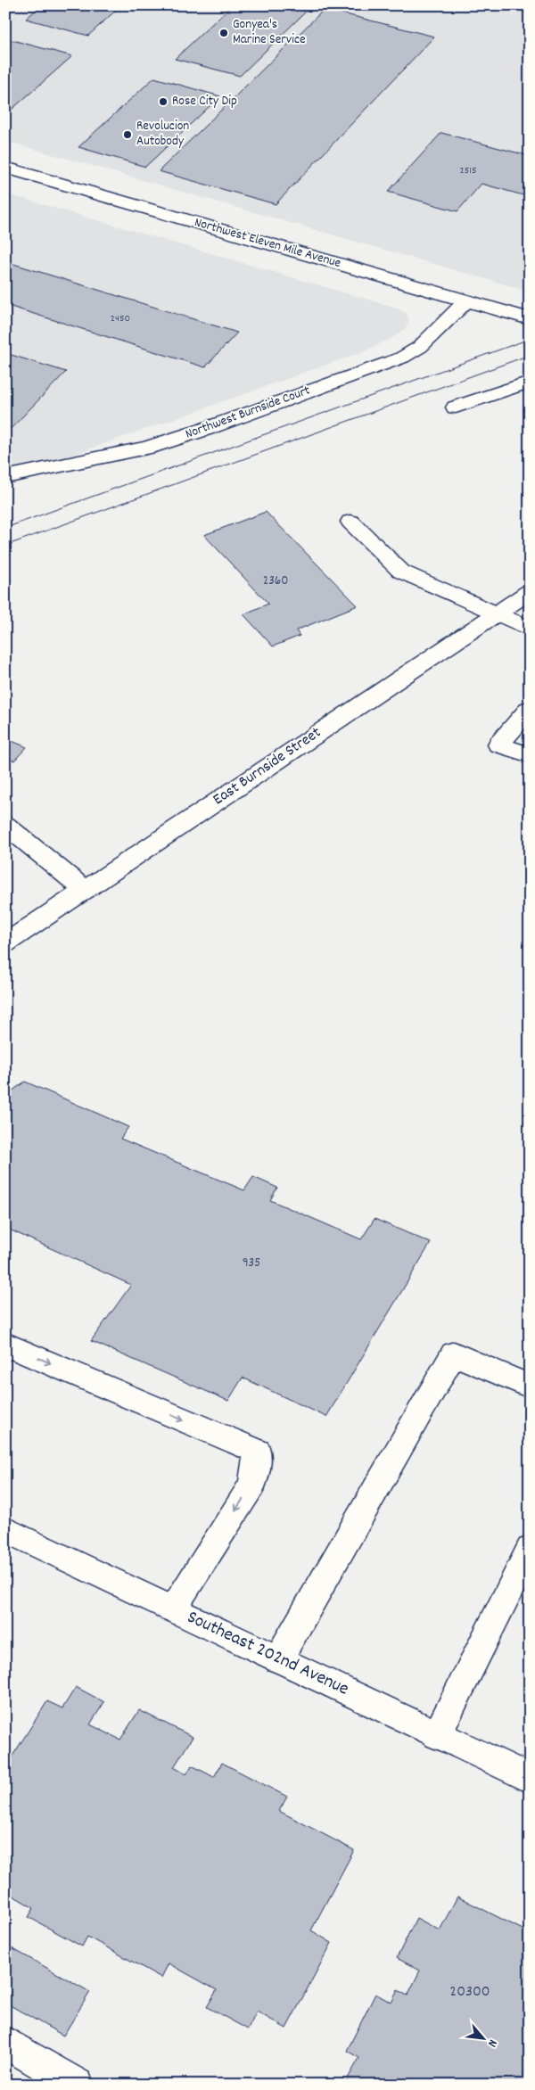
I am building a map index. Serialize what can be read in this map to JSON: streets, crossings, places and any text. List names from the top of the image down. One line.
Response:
{"streets":{"street":["Northwest Eleven Mile Avenue","Northwest Burnside Court","East Burnside Street","Southeast 202nd Avenue"]},"crossings":[["Northwest Eleven Mile Avenue","Northwest Burnside Court"]],"places":["Gonyea's Marine Service","Rose City Dip","Revolucion Autobody"],"house_numbers":["2515","2450","2360","935","20300"],"north":"bottom right"}
